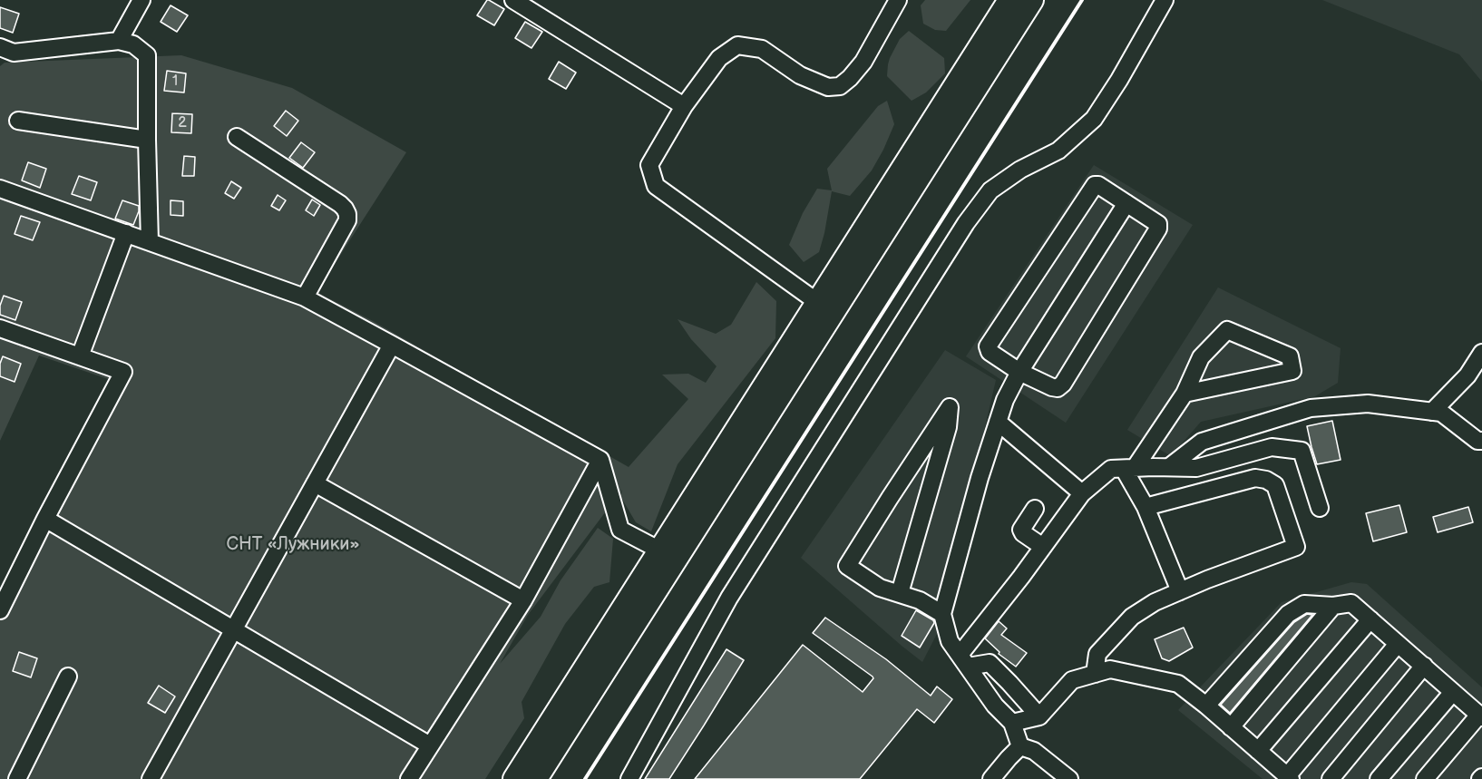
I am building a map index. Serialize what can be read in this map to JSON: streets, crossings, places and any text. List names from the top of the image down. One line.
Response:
{"parks":["СНТ «Лужники»"],"house_numbers":["1","2"]}
